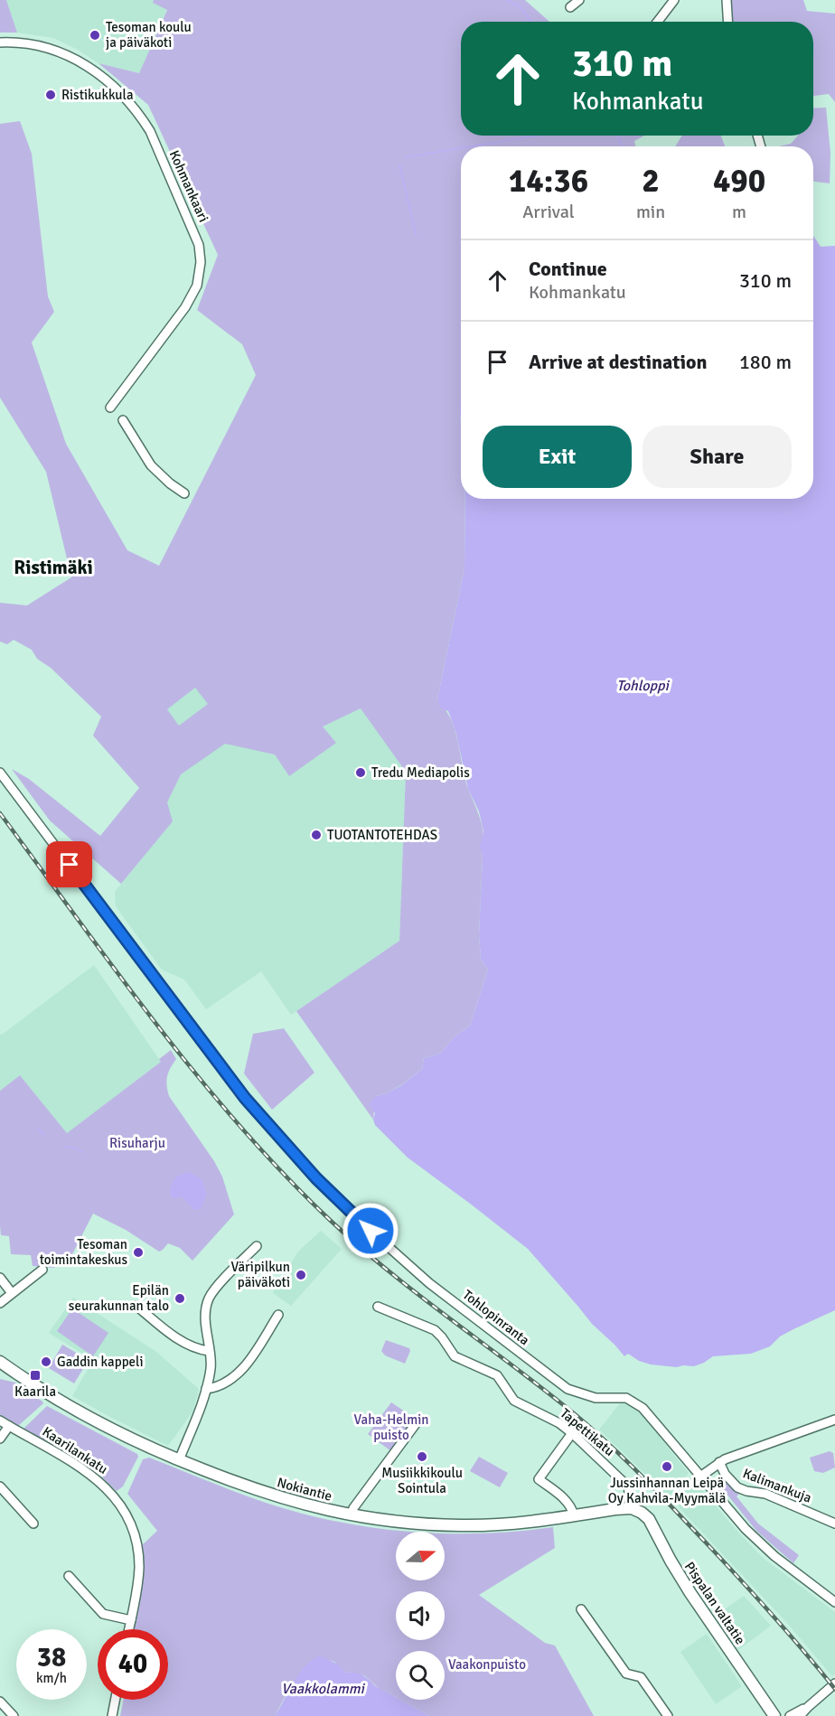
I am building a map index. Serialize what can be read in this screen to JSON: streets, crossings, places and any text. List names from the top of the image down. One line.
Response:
{"streets":{"main road":["Nokiantie","Pispalan valtatie"],"street":["Kohmankaari","Tohlopinranta","Tapettikatu","Kaarilankatu","Kalimankuja"]},"crossings":[["Tapettikatu","Nokiantie"],["Tapettikatu","Pispalan valtatie"],["Nokiantie","Pispalan valtatie"]],"districts":["Ristimäki"],"water":["Tohloppi","Vaakkolammi"],"parks":["Risuharju","Vaha-Helmin puisto","Vaakonpuisto"],"places":{"other":["Tesoman koulu ja päiväkoti","Ristikukkula","Tredu Mediapolis","TUOTANTOTEHDAS","Tesoman toimintakeskus","Väripilkun päiväkoti","Epilän seurakunnan talo","Gaddin kappeli","Musiikkikoulu Sointula","Jussinhannan Leipä Oy Kahvila-Myymälä"],"transit":["Kaarila"]},"north":"right","page":{"turn":["310 m","Kohmankatu"],"eta":["14:36","Arrival","2","min","490","m"],"list":[{"name":"Continue","note":"Kohmankatu","value":"310 m"},{"name":"Arrive at destination","value":"180 m"}],"buttons":["Exit","Share"],"speed":"38 km/h","limit":"40"}}
